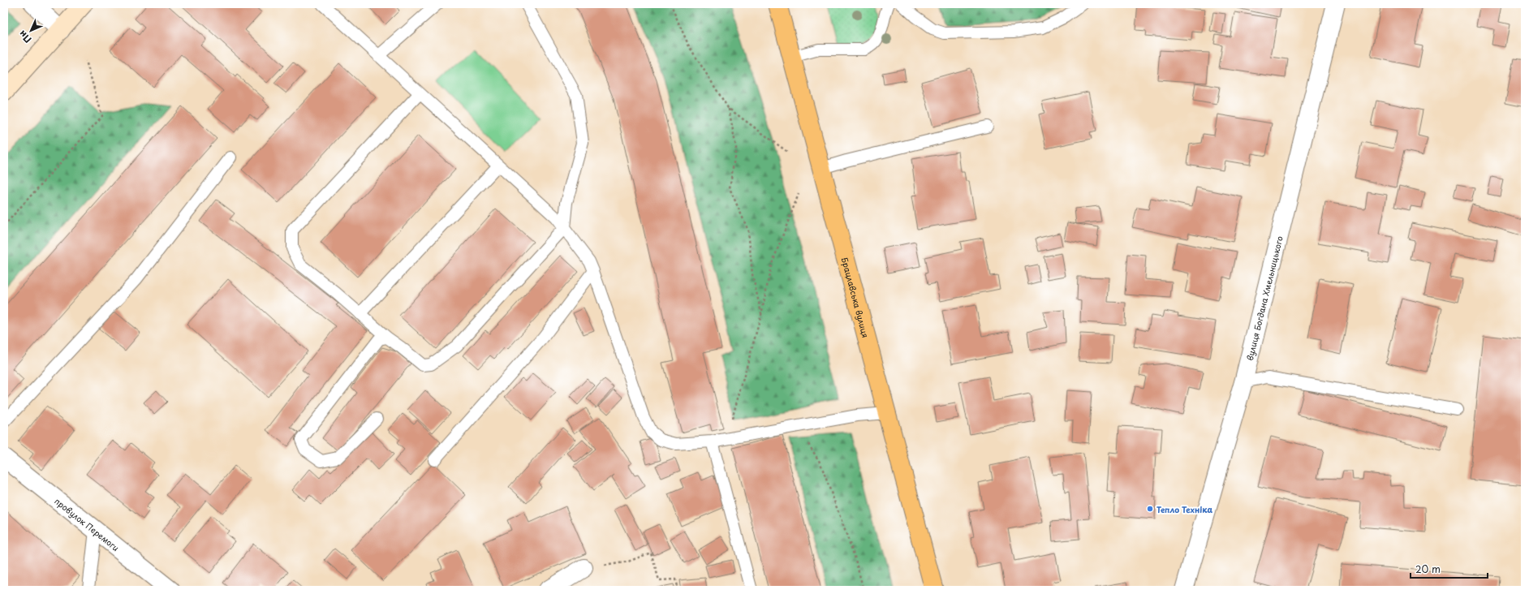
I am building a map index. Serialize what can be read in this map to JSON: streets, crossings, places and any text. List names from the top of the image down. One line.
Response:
{"streets":{"main road":["Брацлавська вулиця"],"street":["вулиця Богдана Хмельницького","провулок Перемоги"]},"places":["Тепло Техніка"],"scale_bar":"20 m","north":"bottom left"}
